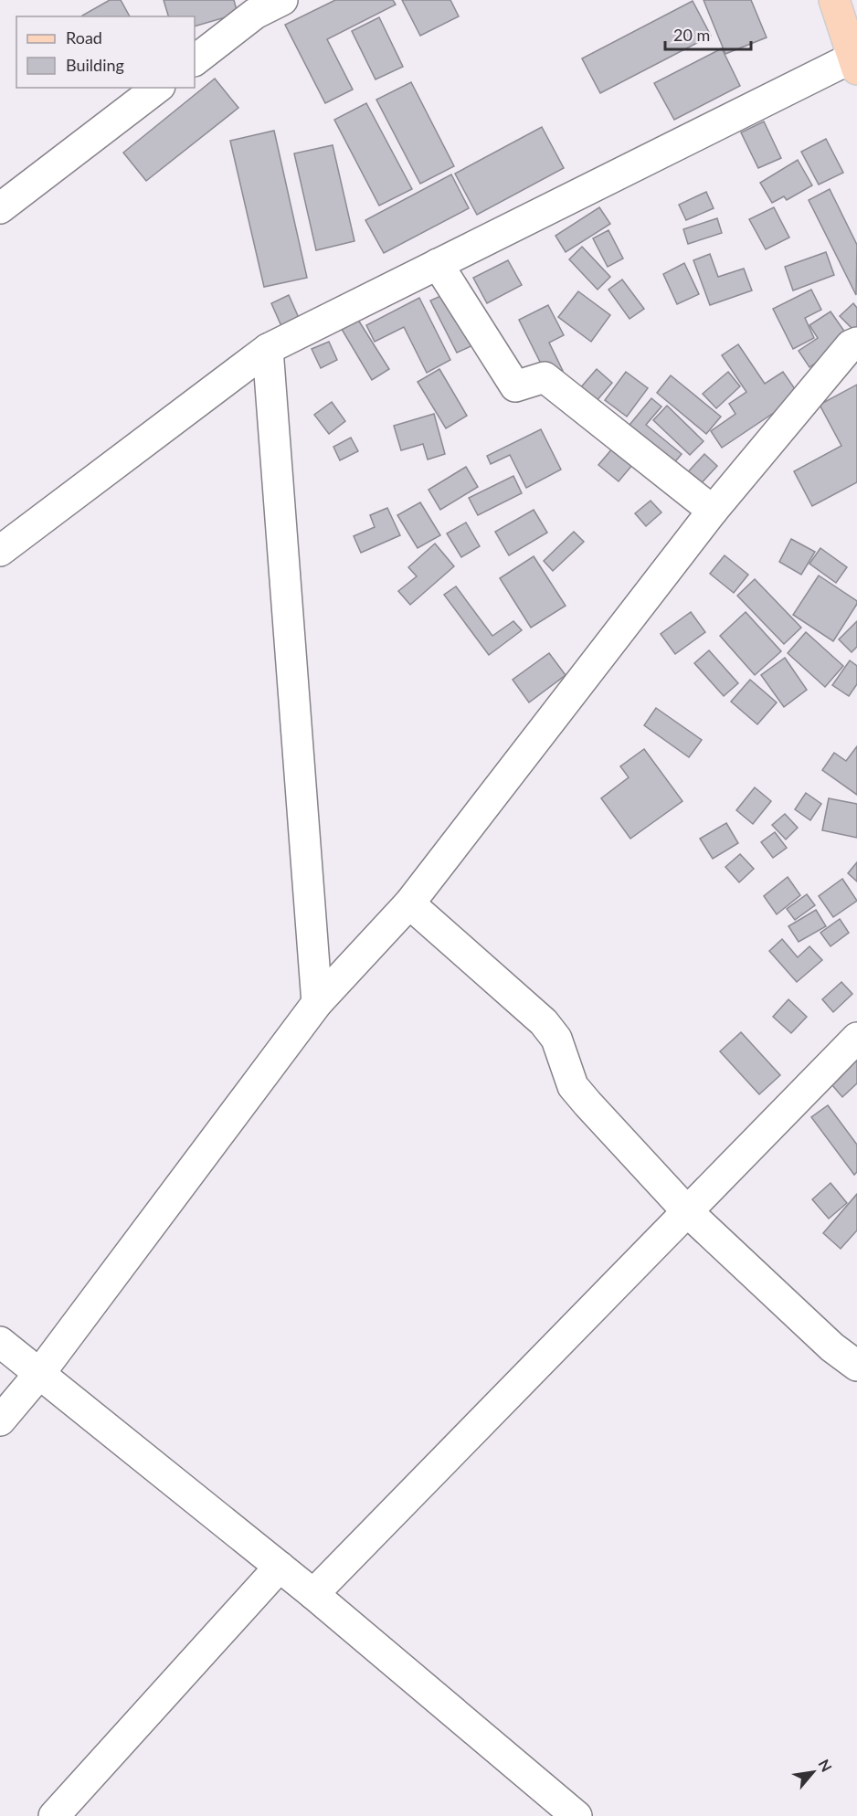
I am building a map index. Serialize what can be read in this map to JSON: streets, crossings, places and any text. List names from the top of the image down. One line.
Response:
{"legend":["Road","Building"],"scale_bar":"20 m","north":"top right"}
